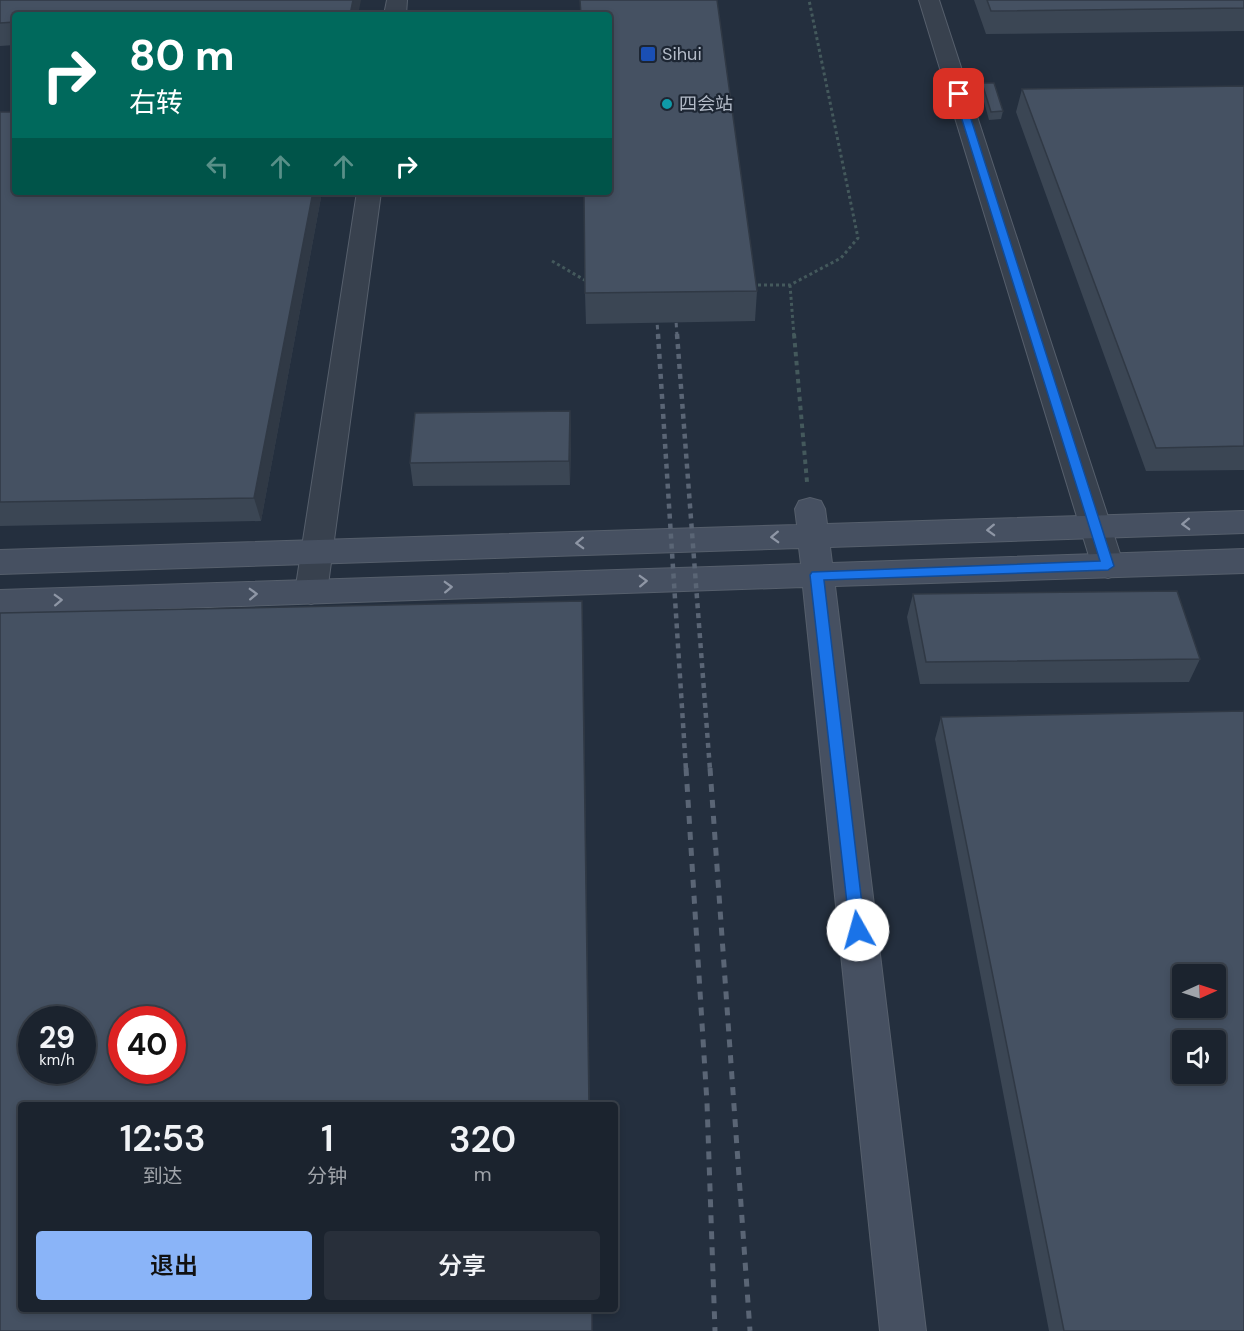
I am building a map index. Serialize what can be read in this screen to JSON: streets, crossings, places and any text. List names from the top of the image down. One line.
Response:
{"places":{"transit":["Sihui"],"other":["四会站"]},"north":"right","page":{"turn":["80 m","右转"],"speed":"29 km/h","limit":"40","eta":["12:53","到达","1","分钟","320","m"],"buttons":["退出","分享"]}}
